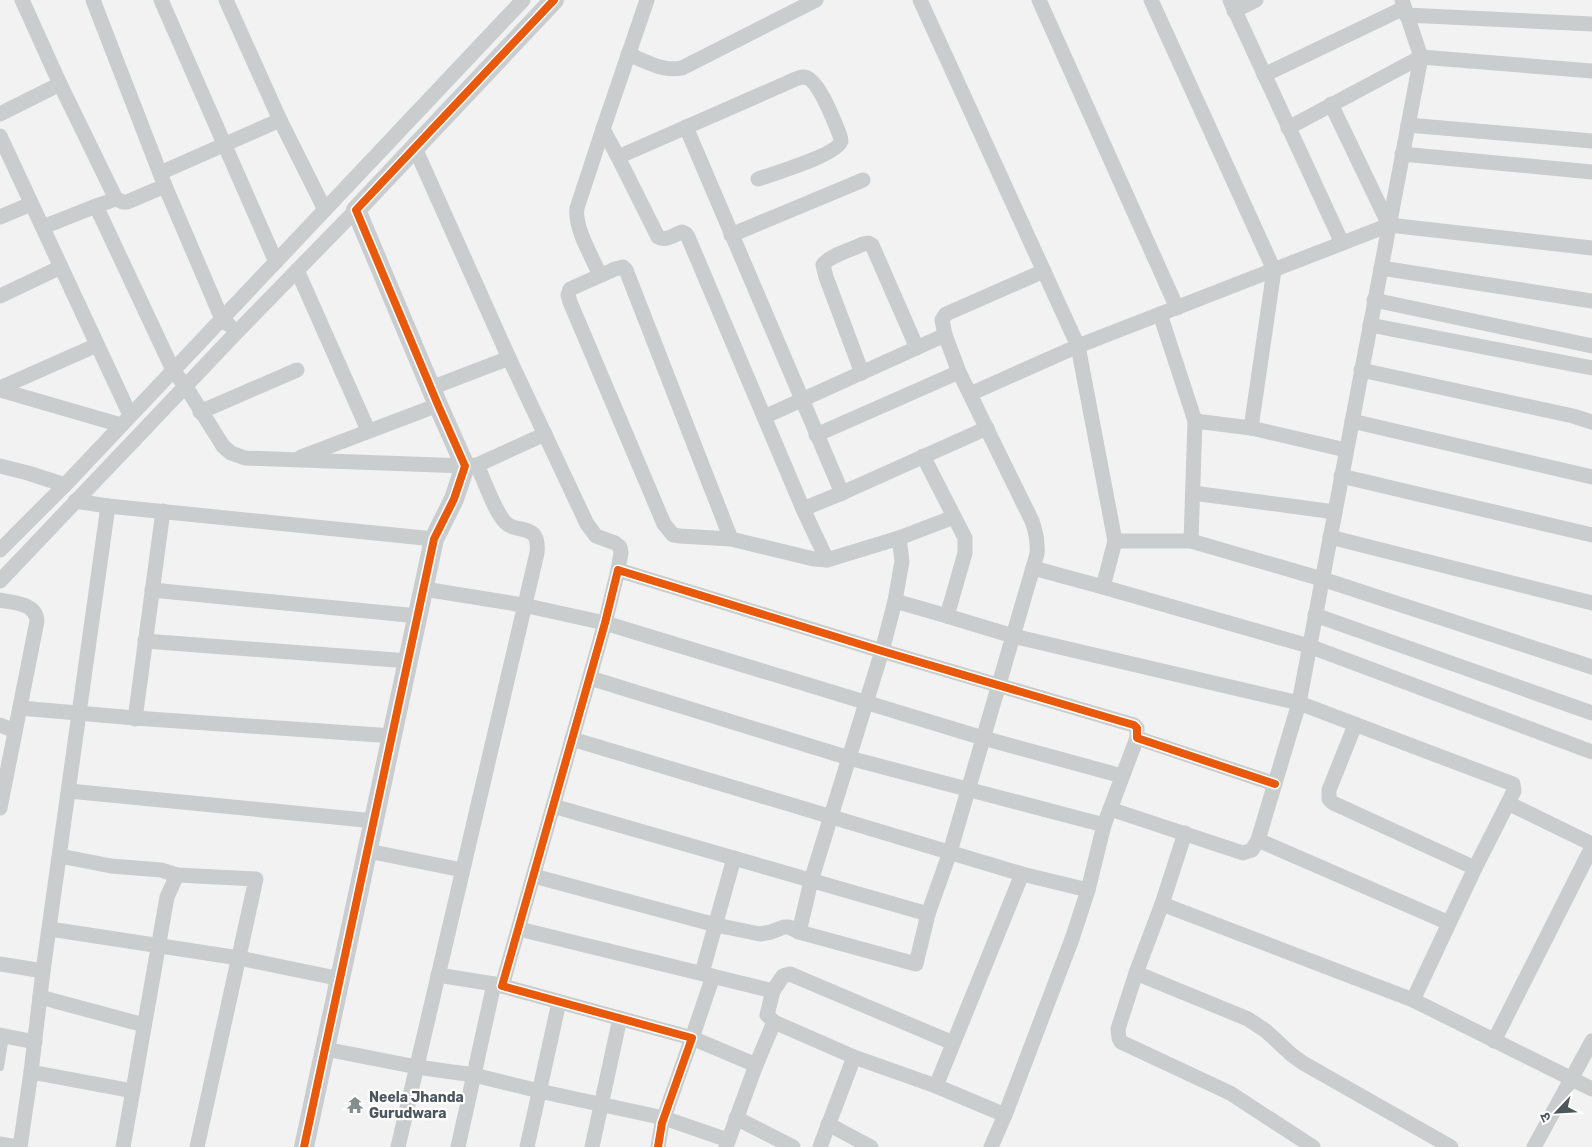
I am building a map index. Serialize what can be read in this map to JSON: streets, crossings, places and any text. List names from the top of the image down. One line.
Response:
{"places":{"temple":["Neela Jhanda Gurudwara"]},"north":"bottom left"}
